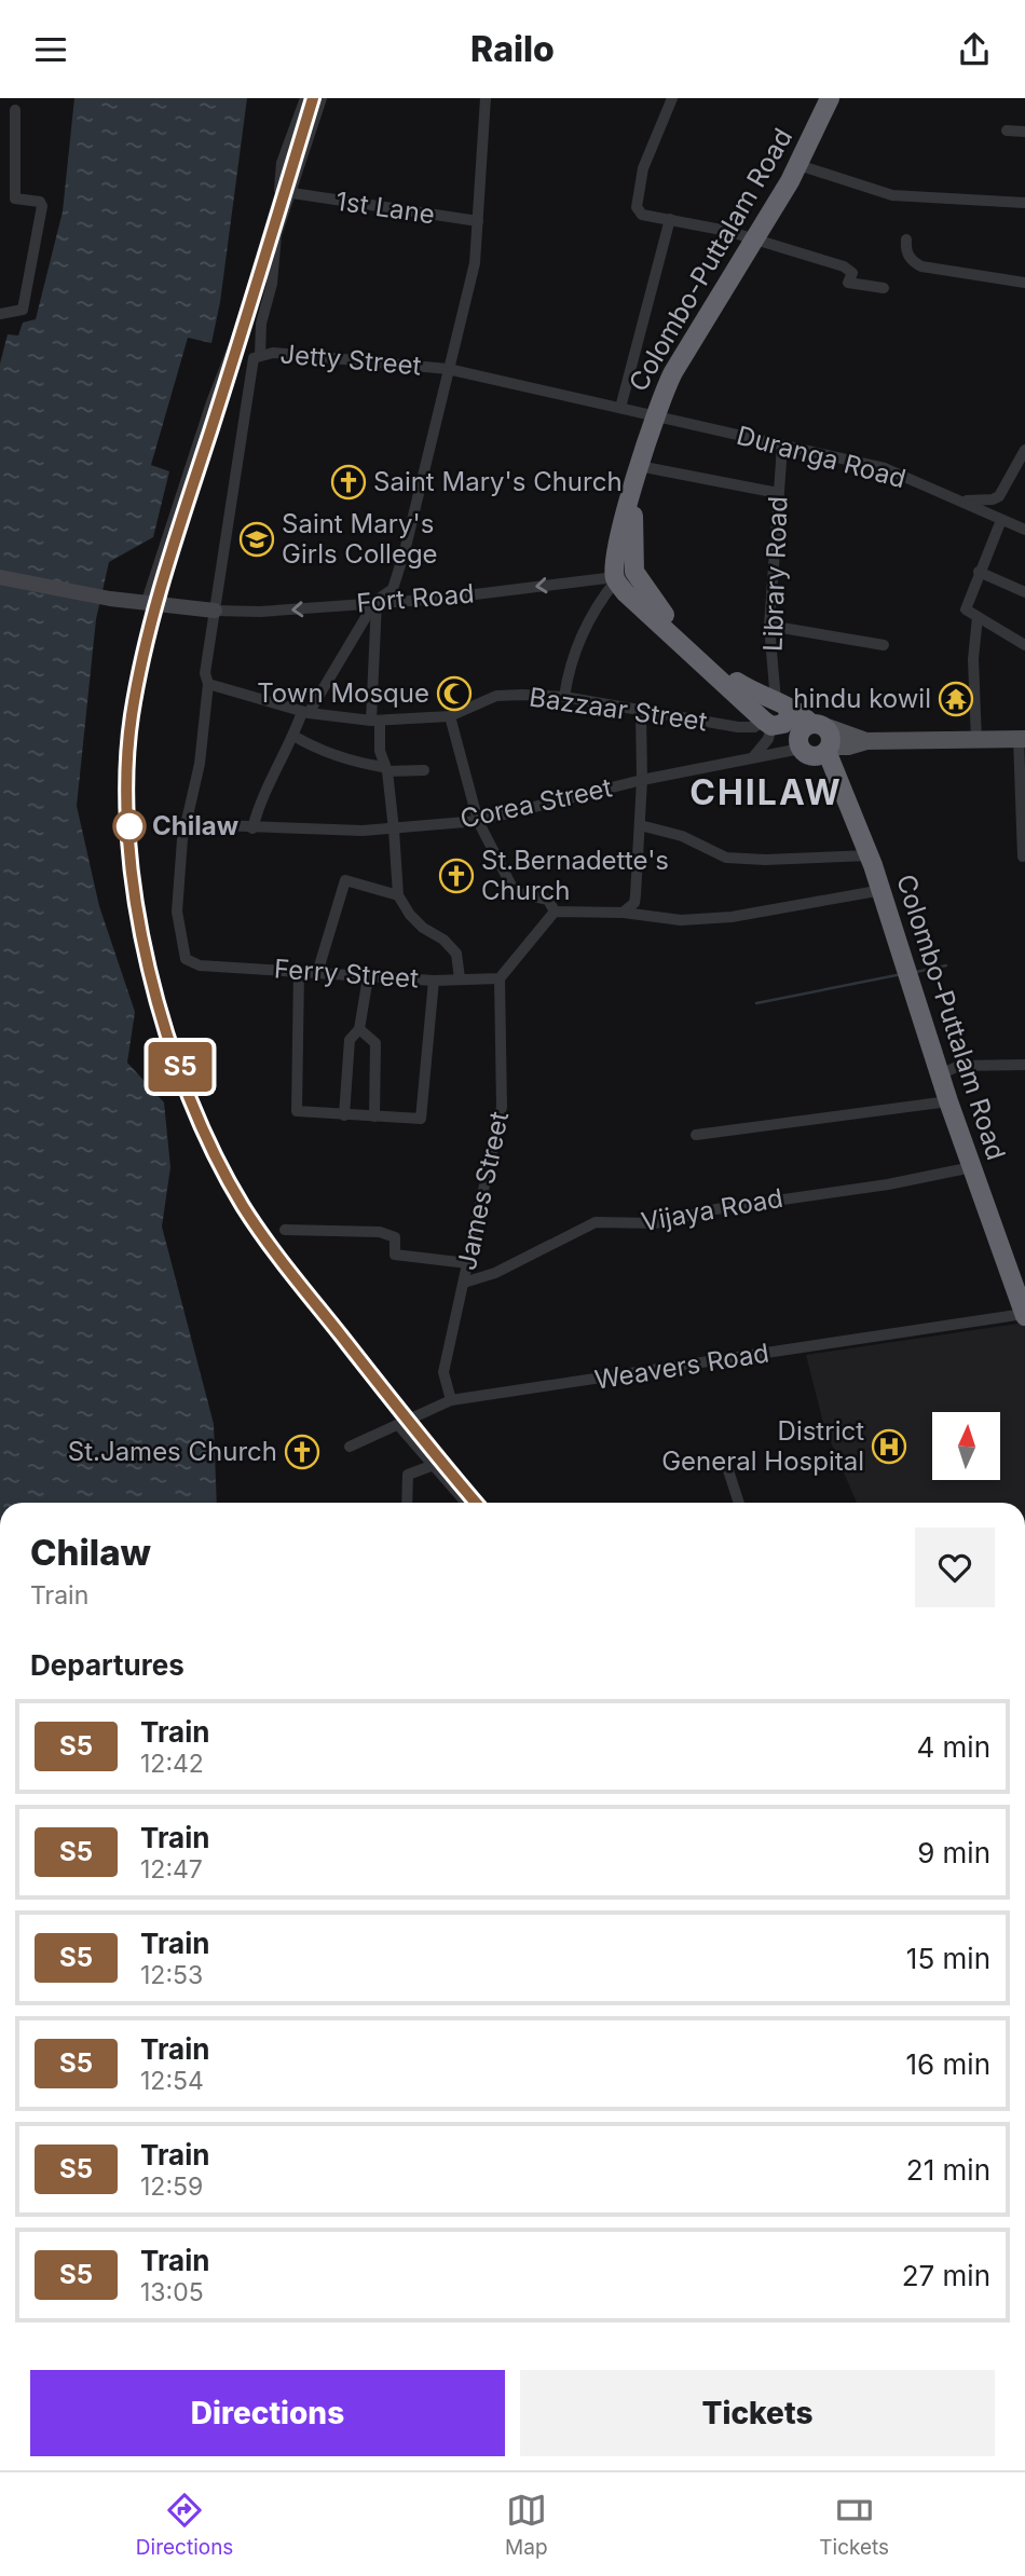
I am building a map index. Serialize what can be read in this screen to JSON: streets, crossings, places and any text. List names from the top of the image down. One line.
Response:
{"streets":{"highway":["Colombo-Puttalam Road"],"street":["1st Lane","Jetty Street","Duranga Road","Library Road","Fort Road","Bazzaar Street","Corea Street","Ferry Street","James Street","Vijaya Road","Weavers Road"]},"crossings":[["Colombo-Puttalam Road","Jetty Street"],["Colombo-Puttalam Road","Duranga Road"],["Colombo-Puttalam Road","Fort Road"],["Colombo-Puttalam Road","Corea Street"],["Colombo-Puttalam Road","Vijaya Road"],["Colombo-Puttalam Road","Weavers Road"],["Jetty Street","Duranga Road"],["Jetty Street","Fort Road"],["Jetty Street","Ferry Street"],["Duranga Road","Library Road"],["Fort Road","Ferry Street"],["Bazzaar Street","Ferry Street"],["Corea Street","Ferry Street"],["Ferry Street","James Street"],["James Street","Vijaya Road"],["James Street","Weavers Road"]],"one_way":["Fort Road"],"districts":["CHILAW"],"places":{"church":["Saint Mary's Church","St.Bernadette's Church","St.James Church"],"school or university":["Saint Mary's Girls College"],"mosque":["Town Mosque"],"temple":["hindu kowil"],"other":["Chilaw"],"hospital":["District General Hospital"]},"north":"top","page":{"header":"Railo","on_map":"S5","heading":[["Chilaw","Train"],"Departures"],"list":[{"mark":"S5","name":"Train","note":"12:42","value":"4 min"},{"mark":"S5","name":"Train","note":"12:47","value":"9 min"},{"mark":"S5","name":"Train","note":"12:53","value":"15 min"},{"mark":"S5","name":"Train","note":"12:54","value":"16 min"},{"mark":"S5","name":"Train","note":"12:59","value":"21 min"},{"mark":"S5","name":"Train","note":"13:05","value":"27 min"}],"buttons":["Directions","Tickets"],"tabs":["Directions","Map","Tickets"]}}
